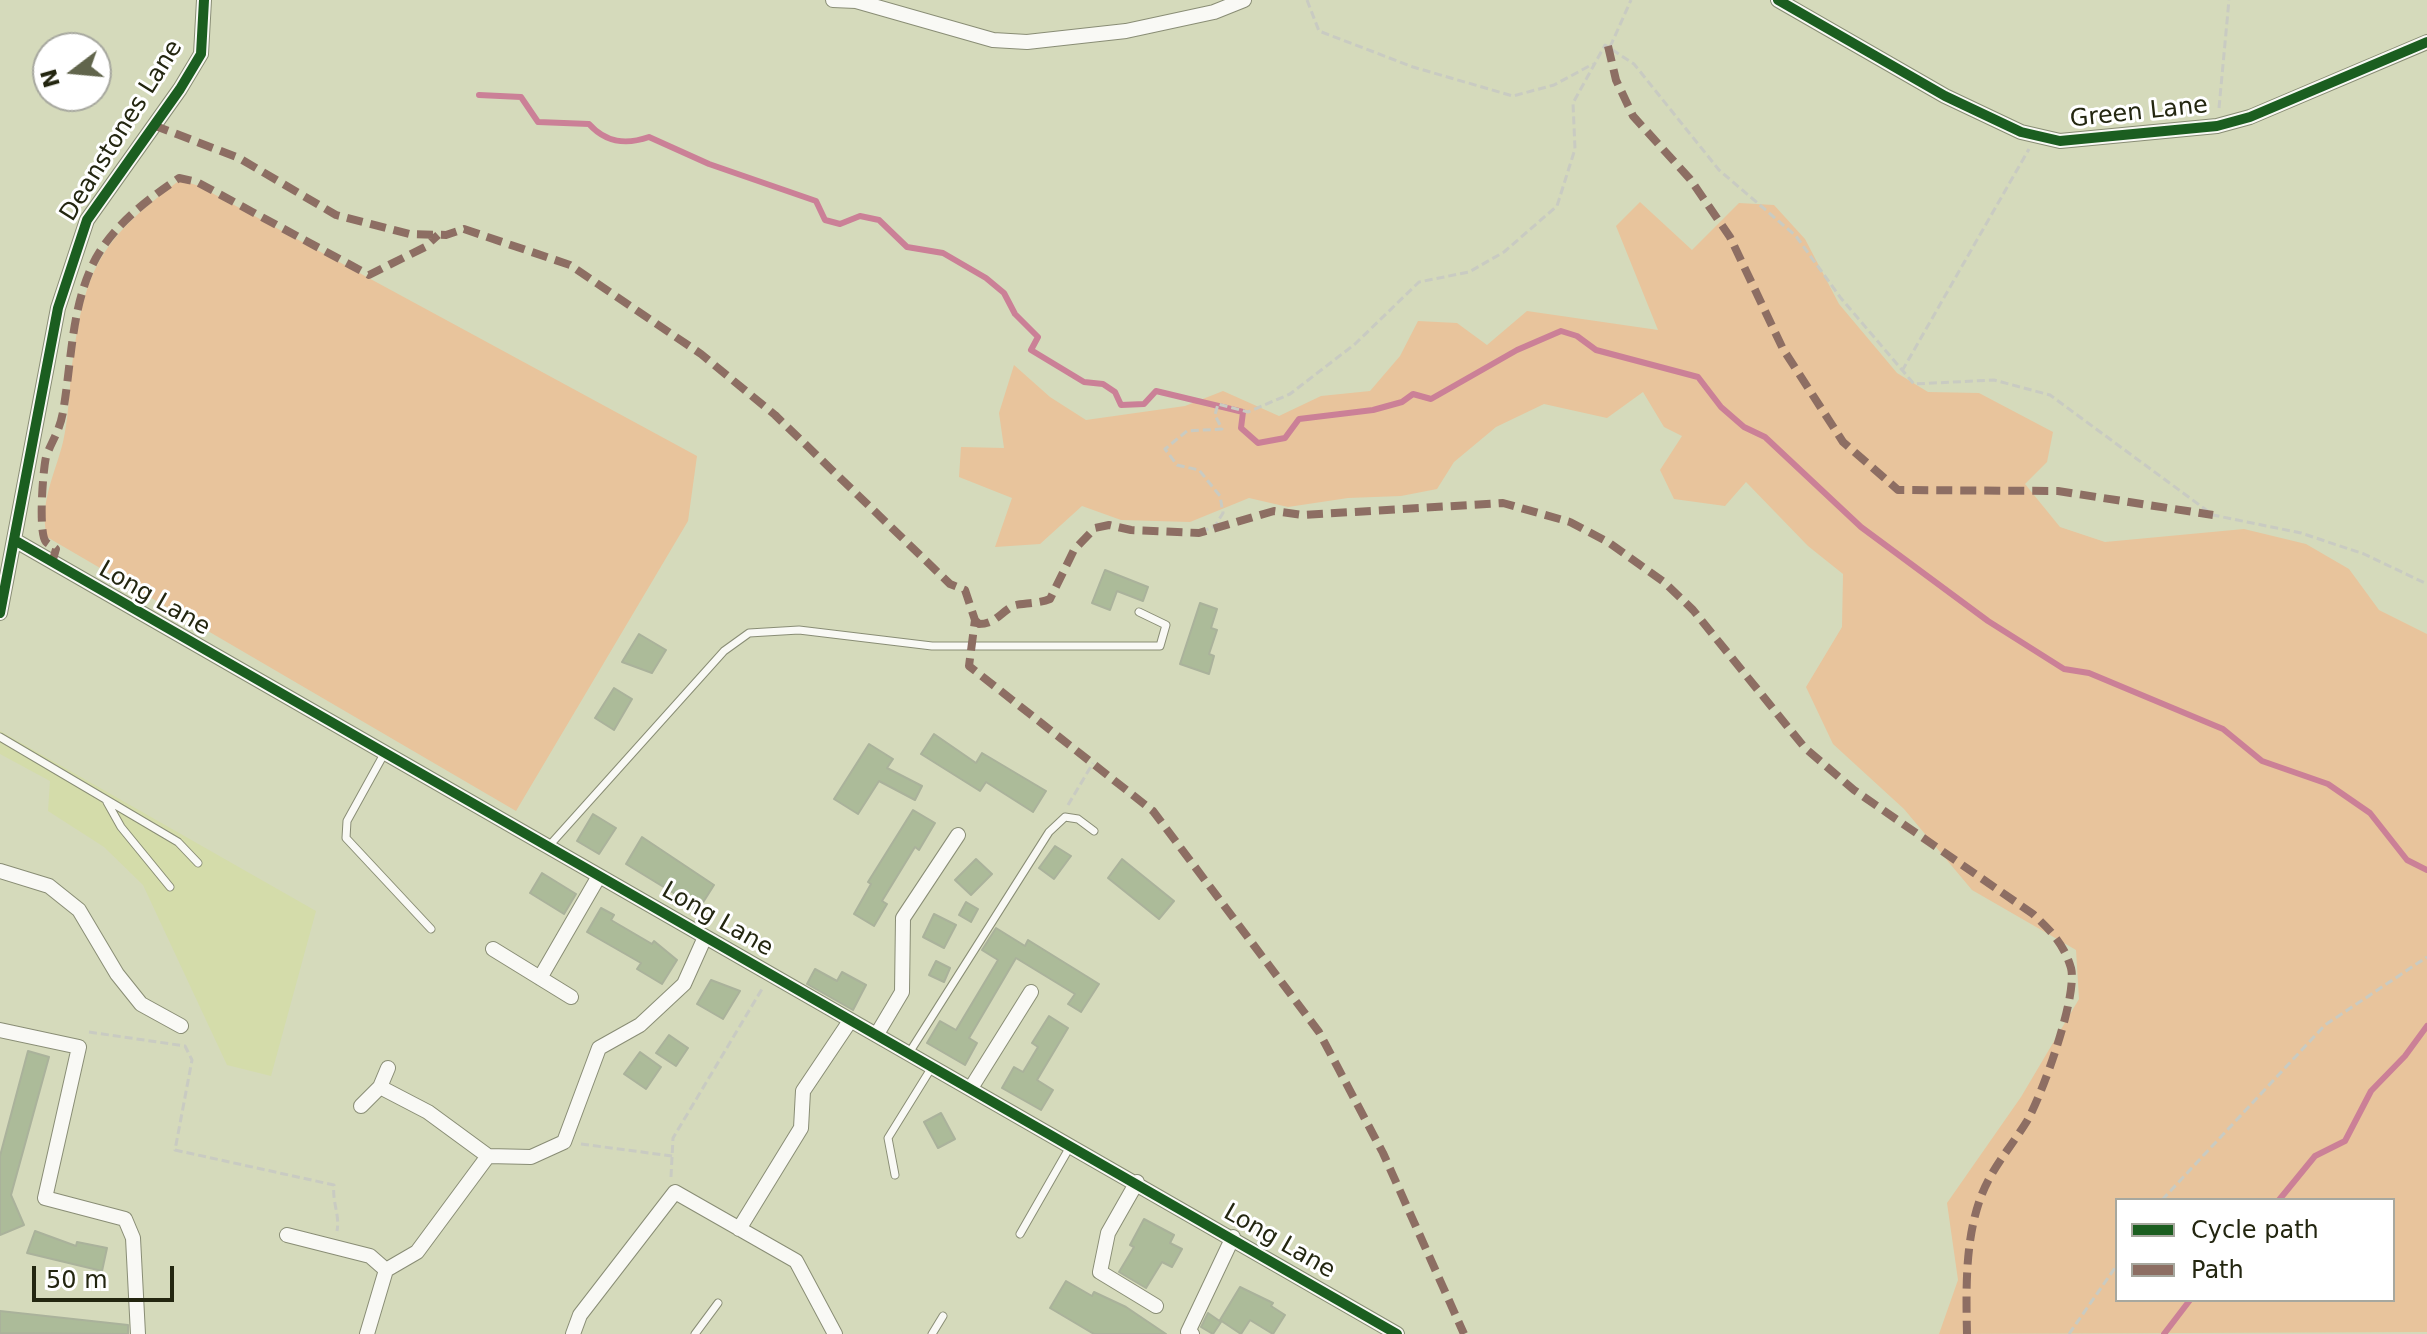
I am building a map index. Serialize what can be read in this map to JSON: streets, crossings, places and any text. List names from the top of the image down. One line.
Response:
{"streets":{"street":["Green Lane","Deanstones Lane","Long Lane"]},"crossings":[["Deanstones Lane","Long Lane"]],"legend":["Cycle path","Path"],"scale_bar":"50 m","north":"left"}
